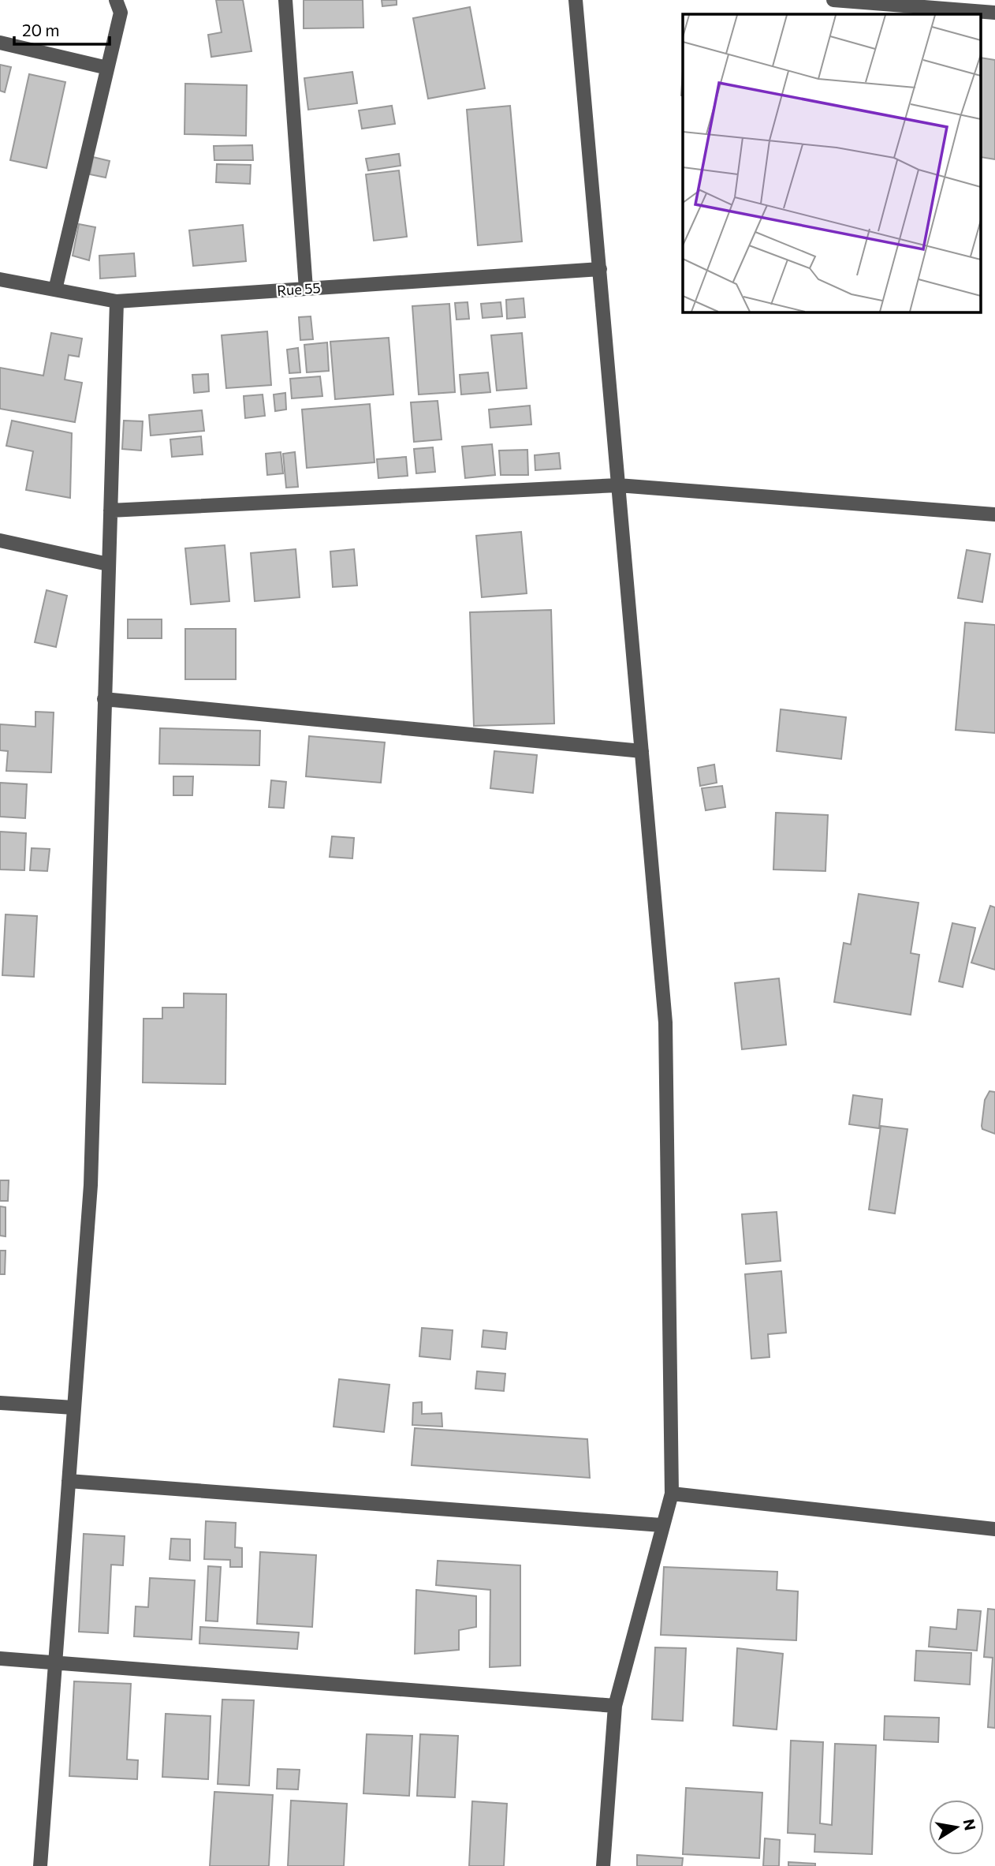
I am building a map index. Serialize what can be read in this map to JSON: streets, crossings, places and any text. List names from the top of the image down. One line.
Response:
{"streets":{"street":["Rue 55"]},"scale_bar":"20 m","north":"right"}
